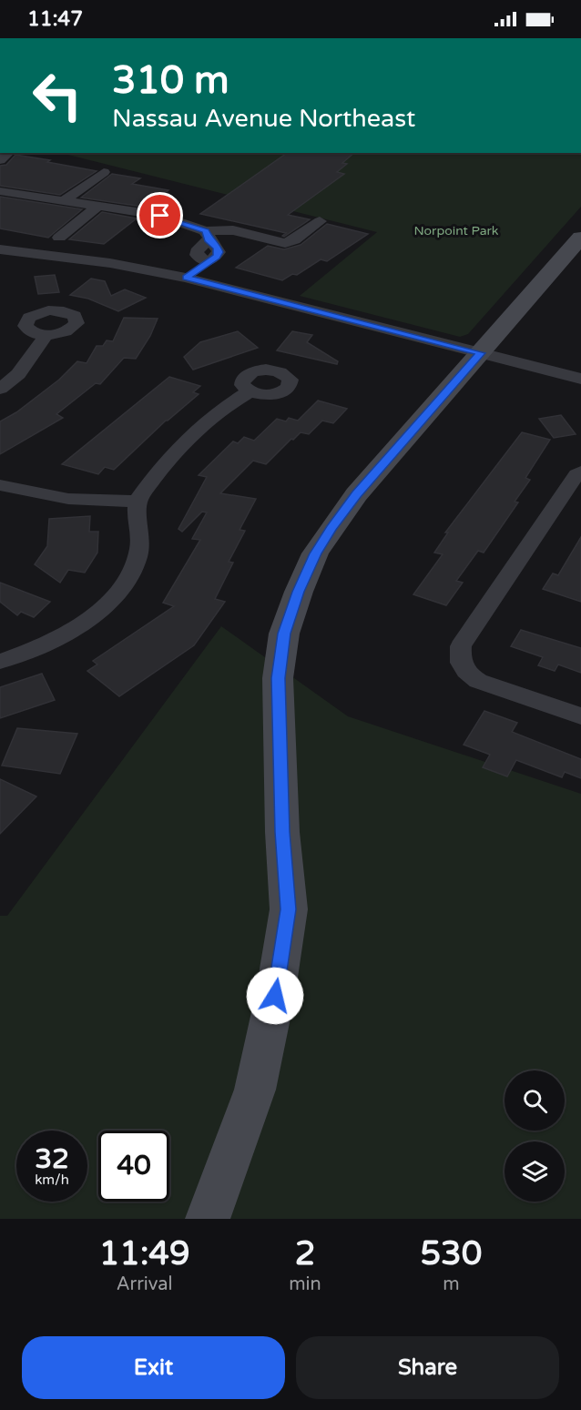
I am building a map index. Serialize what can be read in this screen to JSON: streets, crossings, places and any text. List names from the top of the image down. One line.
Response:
{"parks":["Norpoint Park"],"page":{"status":"11:47","turn":["310 m","Nassau Avenue Northeast"],"speed":"32 km/h","limit":"40","eta":["11:49","Arrival","2","min","530","m"],"buttons":["Exit","Share"]}}
